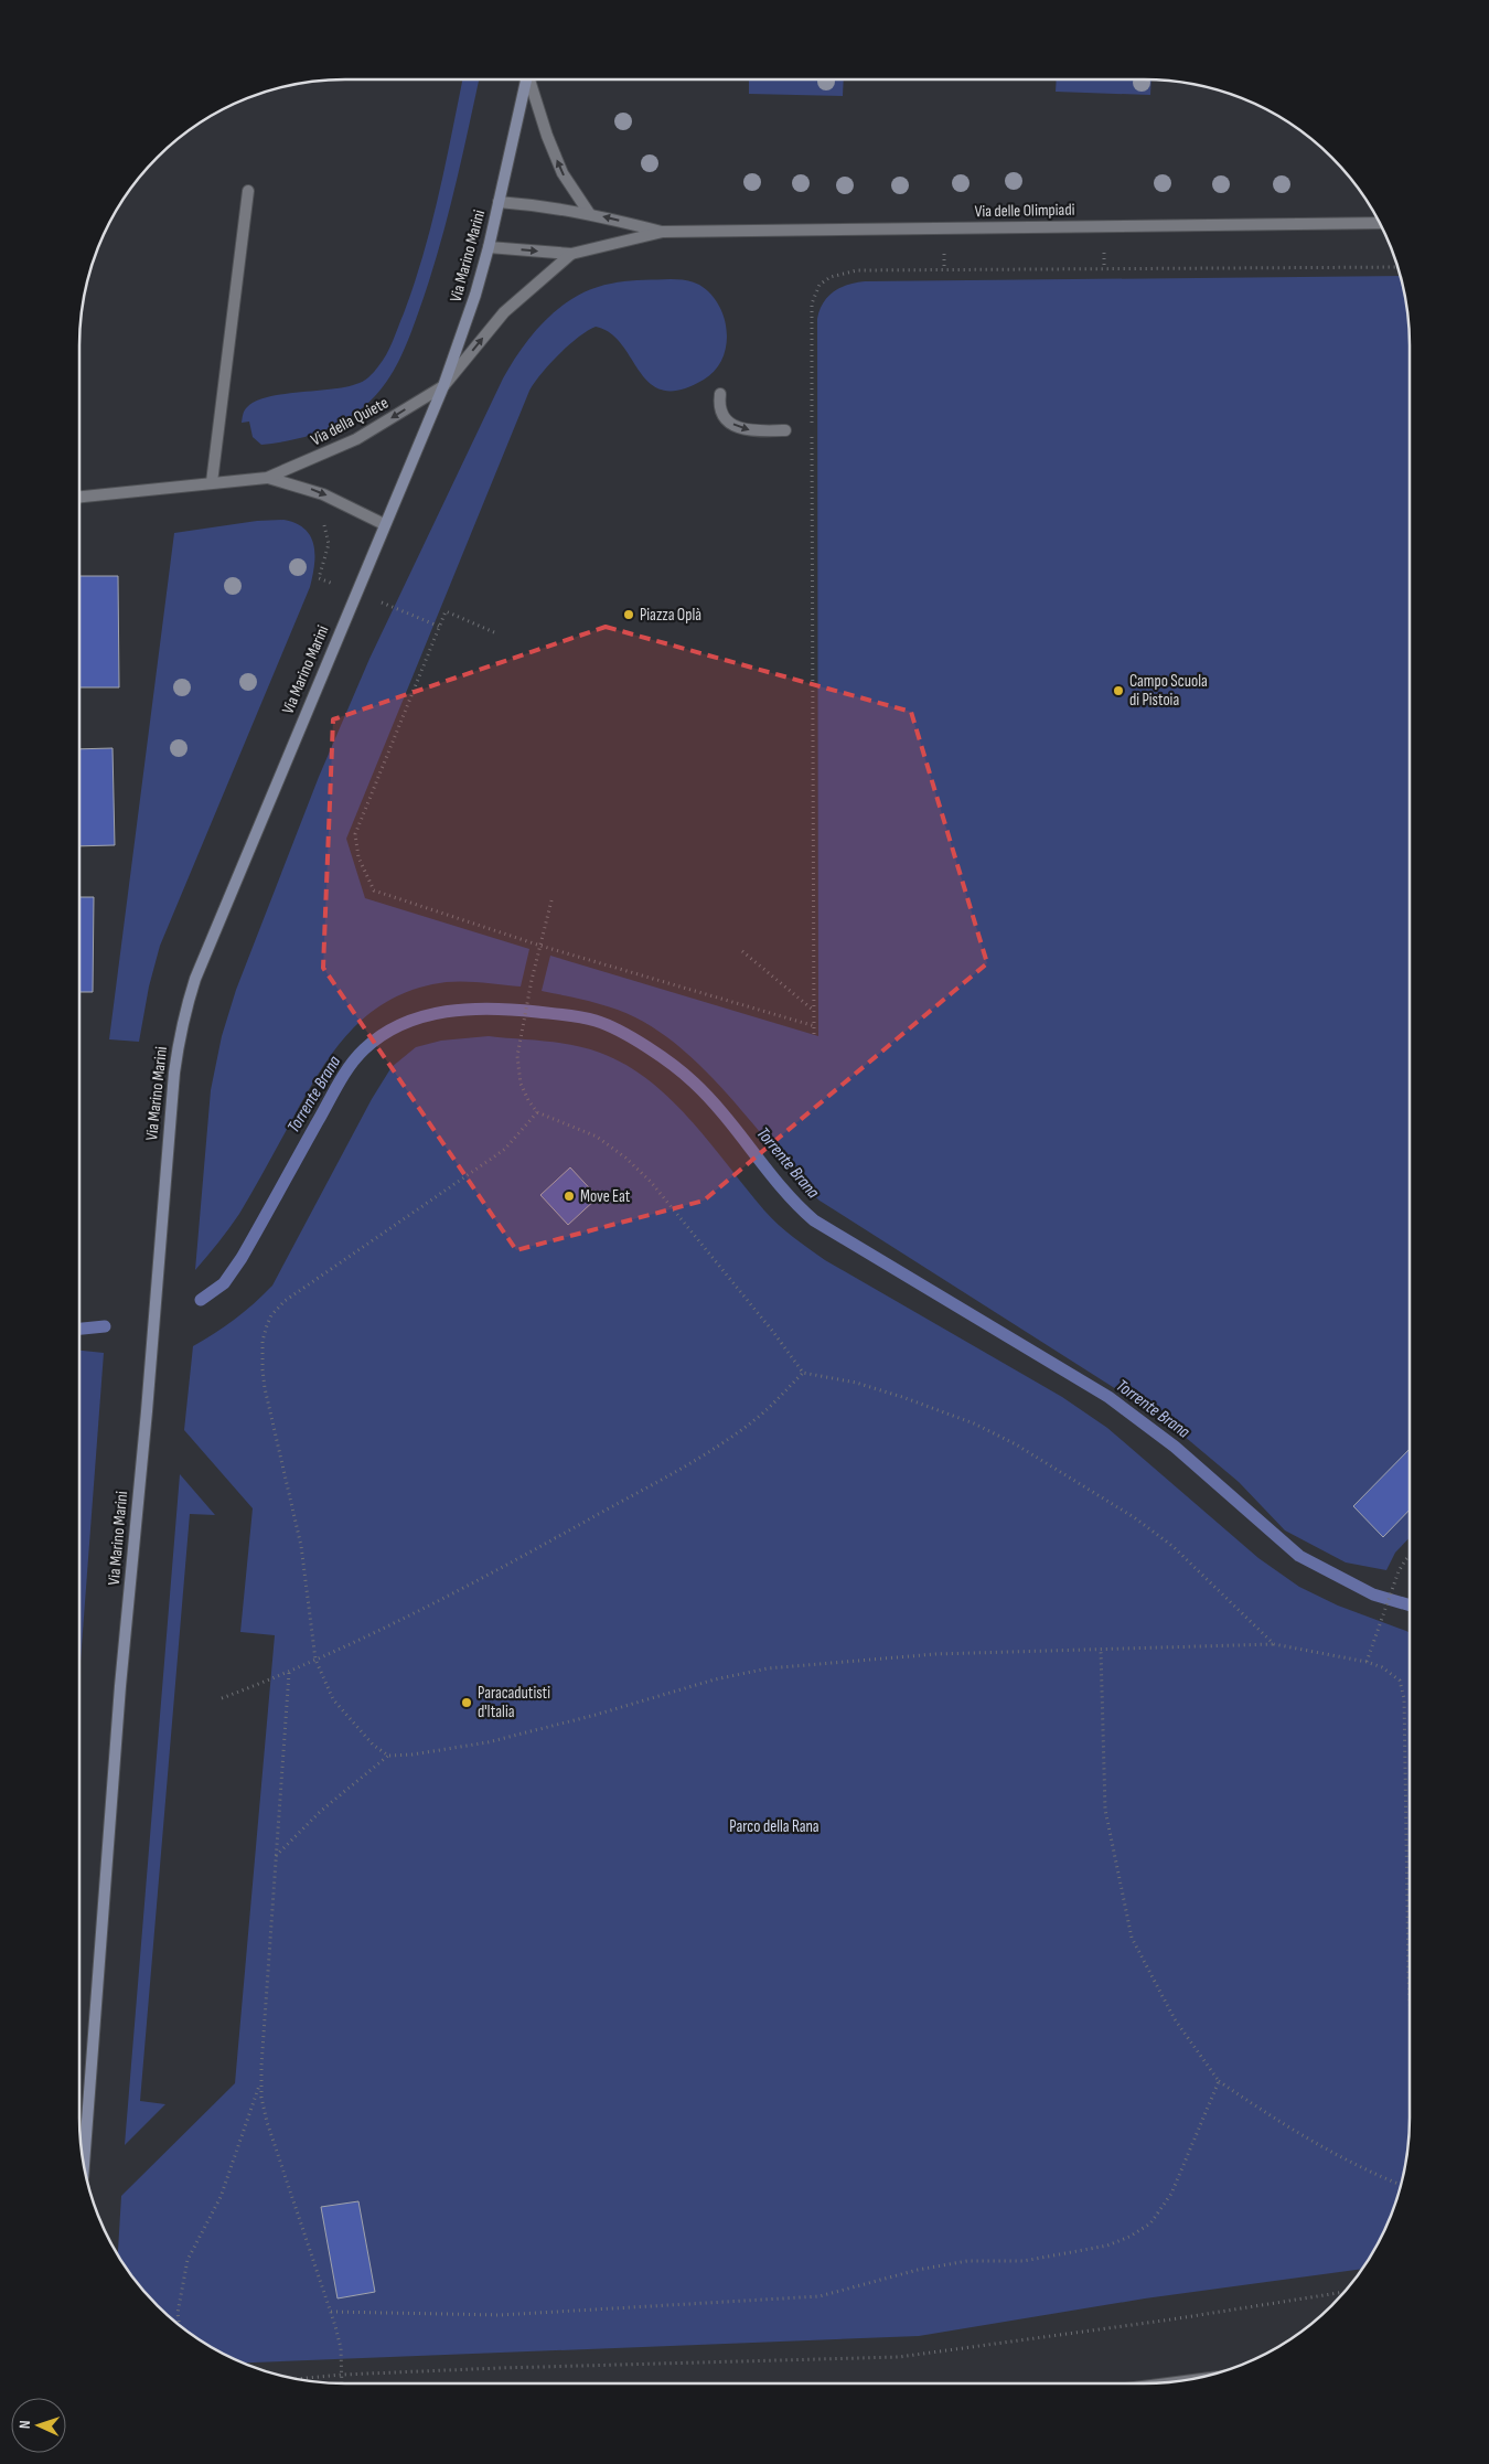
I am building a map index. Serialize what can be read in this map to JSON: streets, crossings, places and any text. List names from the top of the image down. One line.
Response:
{"streets":{"main road":["Via Marino Marini"],"street":["Via delle Olimpiadi","Via della Quiete"]},"crossings":[["Via Marino Marini","Via della Quiete"]],"water":["Torrente Brana"],"parks":["Parco della Rana"],"places":["Piazza Oplà","Campo Scuola di Pistoia","Move Eat","Paracadutisti d'Italia"],"north":"left"}
